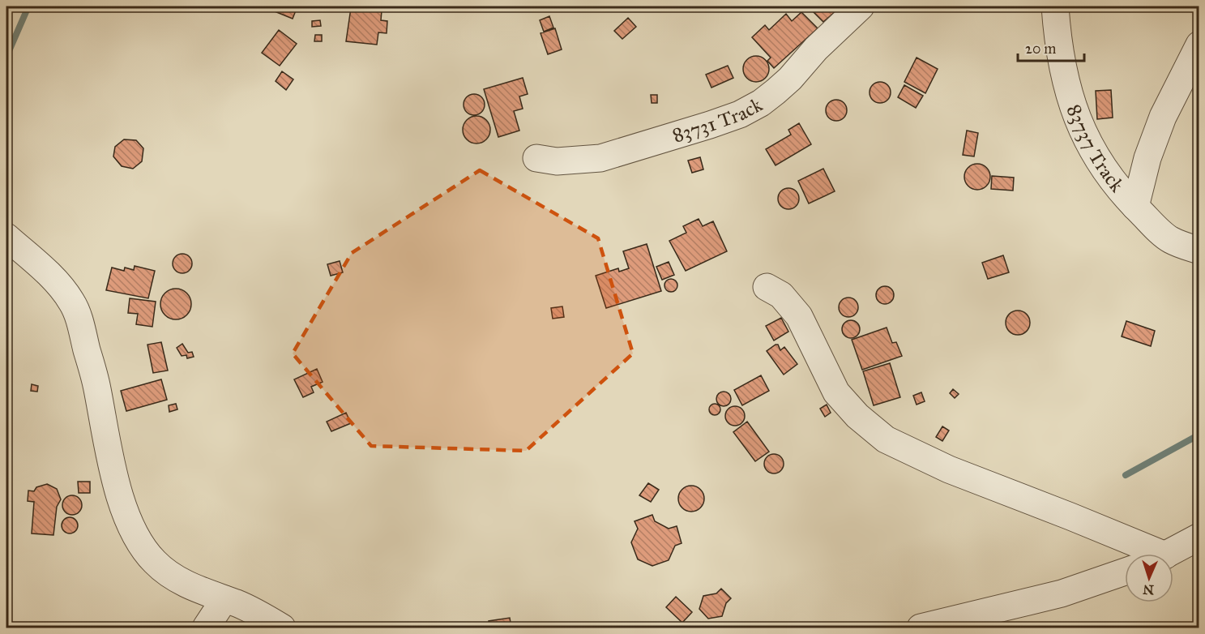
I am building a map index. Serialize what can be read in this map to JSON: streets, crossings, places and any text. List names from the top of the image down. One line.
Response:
{"streets":{"street":["83731 Track","83737 Track"]},"scale_bar":"20 m","north":"bottom"}
